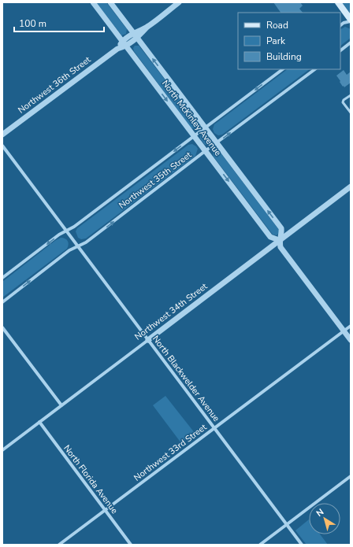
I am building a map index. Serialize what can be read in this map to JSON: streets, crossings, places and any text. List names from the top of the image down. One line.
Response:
{"streets":{"street":["Northwest 36th Street","North McKinley Avenue","Northwest 35th Street","Northwest 34th Street","North Blackwelder Avenue","Northwest 33rd Street","North Florida Avenue"]},"crossings":[["Northwest 36th Street","North McKinley Avenue"],["North McKinley Avenue","Northwest 35th Street"],["North McKinley Avenue","Northwest 34th Street"],["North McKinley Avenue","Northwest 33rd Street"],["Northwest 35th Street","North Blackwelder Avenue"],["Northwest 34th Street","North Blackwelder Avenue"],["Northwest 34th Street","North Florida Avenue"],["North Blackwelder Avenue","Northwest 33rd Street"],["Northwest 33rd Street","North Florida Avenue"]],"legend":["Road","Park","Building"],"scale_bar":"100 m","north":"top left"}
